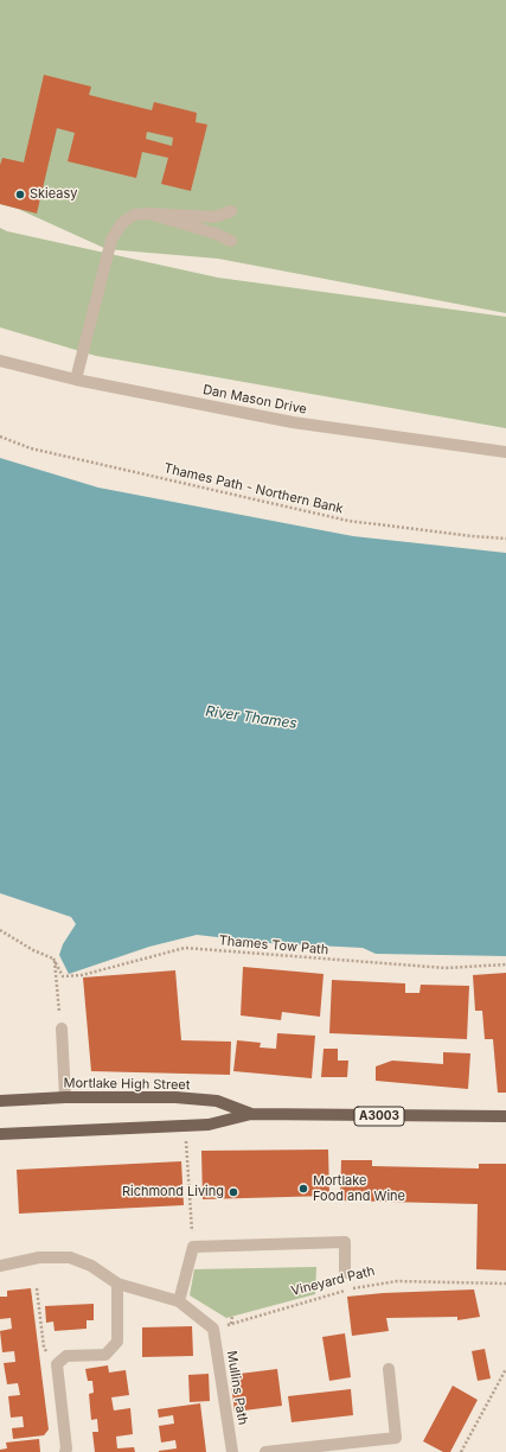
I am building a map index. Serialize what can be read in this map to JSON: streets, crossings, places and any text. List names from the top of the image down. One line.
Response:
{"streets":{"main road":["Mortlake High Street","A3003"],"street":["Dan Mason Drive","Vineyard Path","Mullins Path"],"path":["Thames Path - Northern Bank","Thames Tow Path"]},"crossings":[["Vineyard Path","Mullins Path"]],"water":["River Thames"],"places":["Skieasy","Mortlake Food and Wine","Richmond Living"]}
